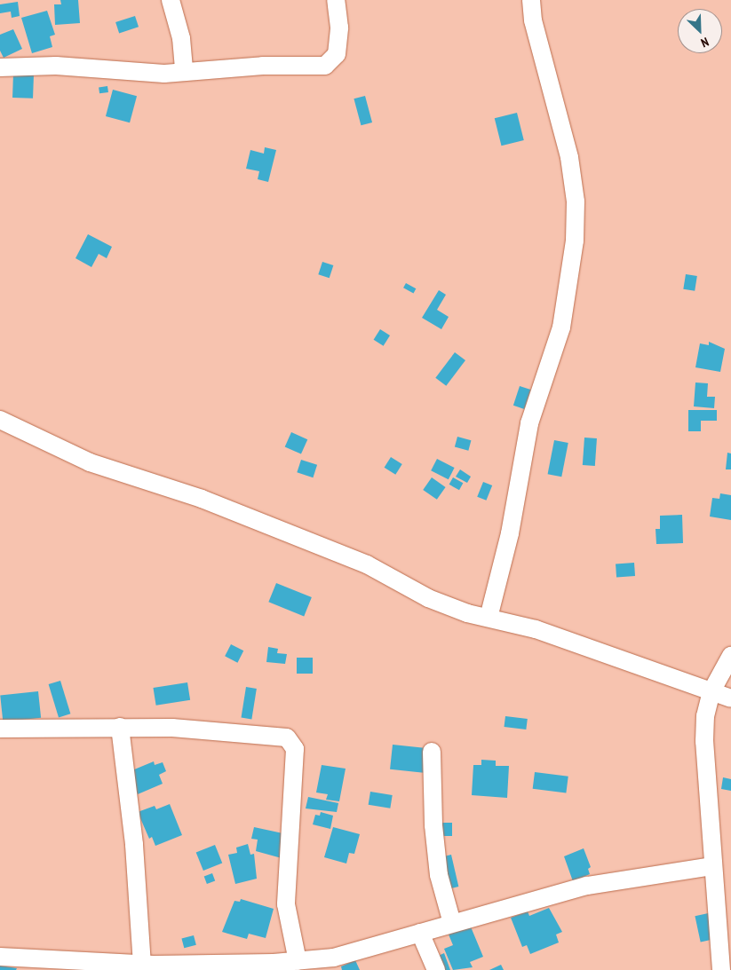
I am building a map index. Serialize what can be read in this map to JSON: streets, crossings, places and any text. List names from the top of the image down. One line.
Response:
{"north":"bottom right"}
